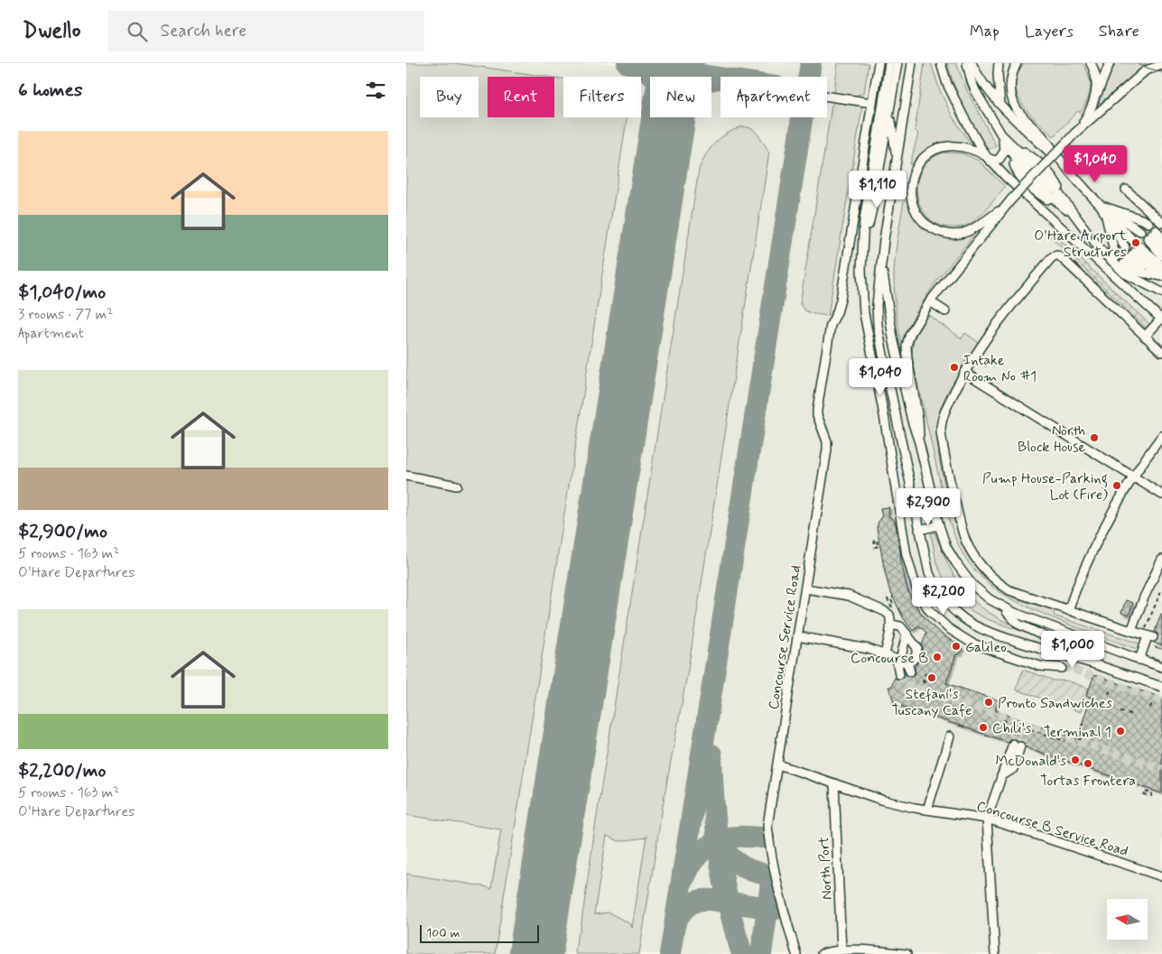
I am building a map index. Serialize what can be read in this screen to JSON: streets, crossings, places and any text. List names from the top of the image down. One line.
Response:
{"streets":{"street":["Concourse Service Road","Concourse B Service Road","North Port"]},"crossings":[["Concourse Service Road","Concourse B Service Road"],["Concourse B Service Road","North Port"]],"places":["O'Hare Airport Structures","Intake Room No #1","North Block House","Pump House-Parking Lot (Fire)","Galileo","Concourse B","Stefani's Tuscany Cafe","Pronto Sandwiches","Chili's","Terminal 1","McDonald's","Tortas Frontera"],"scale_bar":"100 m","north":"left","page":{"header":"Dwello","search":"Search here","nav":["Map","Layers","Share"],"heading":"6 homes","chip":["Buy","Rent","Filters","New","Apartment"],"list":[{"name":"$1,040/mo","note":"3 rooms · 77 m² · Apartment"},{"name":"$2,900/mo","note":"5 rooms · 163 m² · O'Hare Departures"},{"name":"$2,200/mo","note":"5 rooms · 163 m² · O'Hare Departures"}],"price":["$1,040","$1,110","$1,040","$2,900","$2,200","$1,000"],"scale":"100 m"}}
